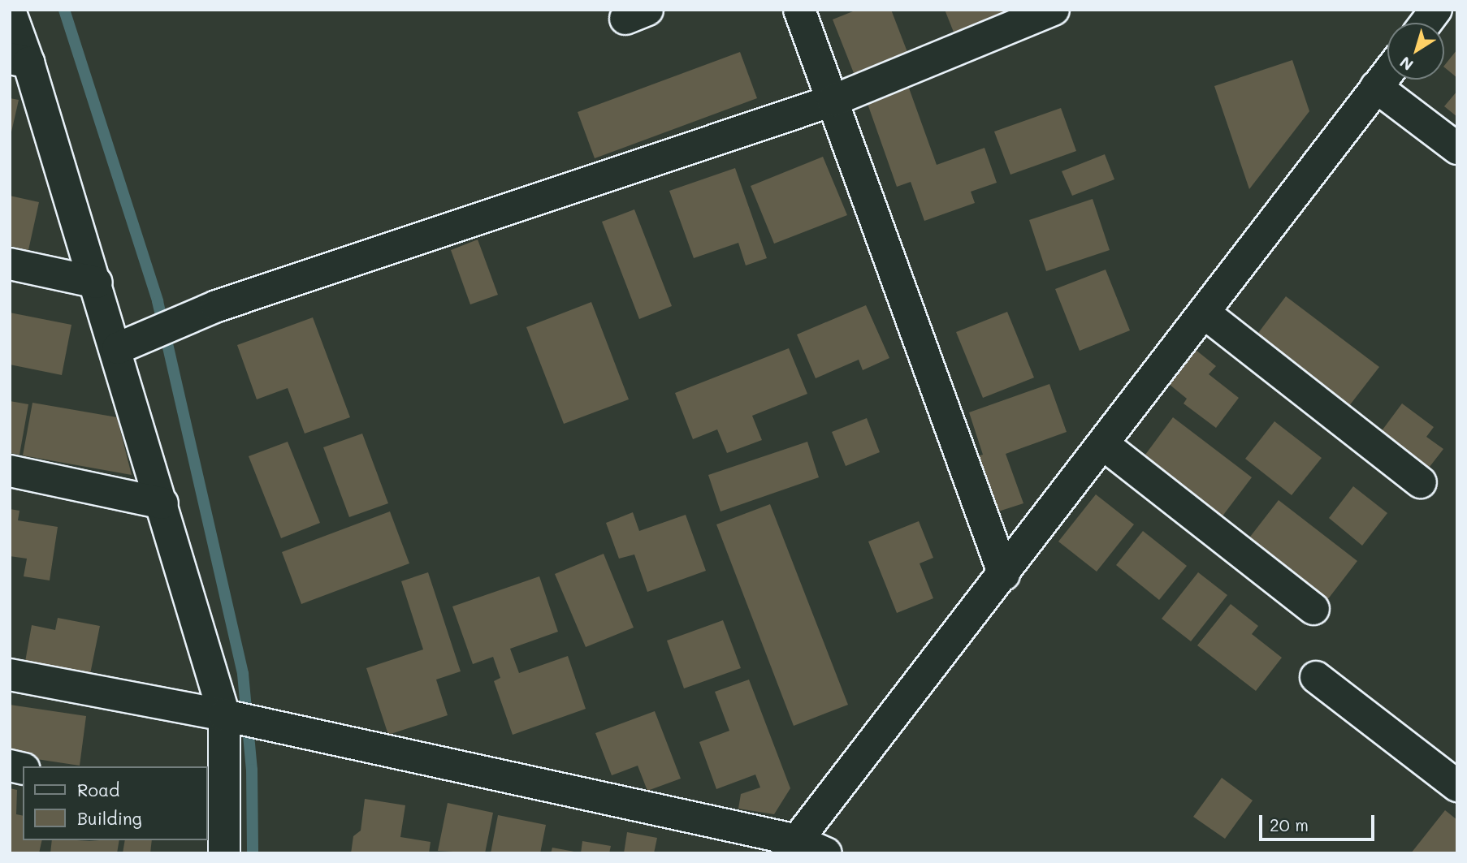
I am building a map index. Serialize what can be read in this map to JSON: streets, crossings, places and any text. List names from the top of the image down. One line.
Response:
{"legend":["Road","Building"],"scale_bar":"20 m","north":"bottom left"}
